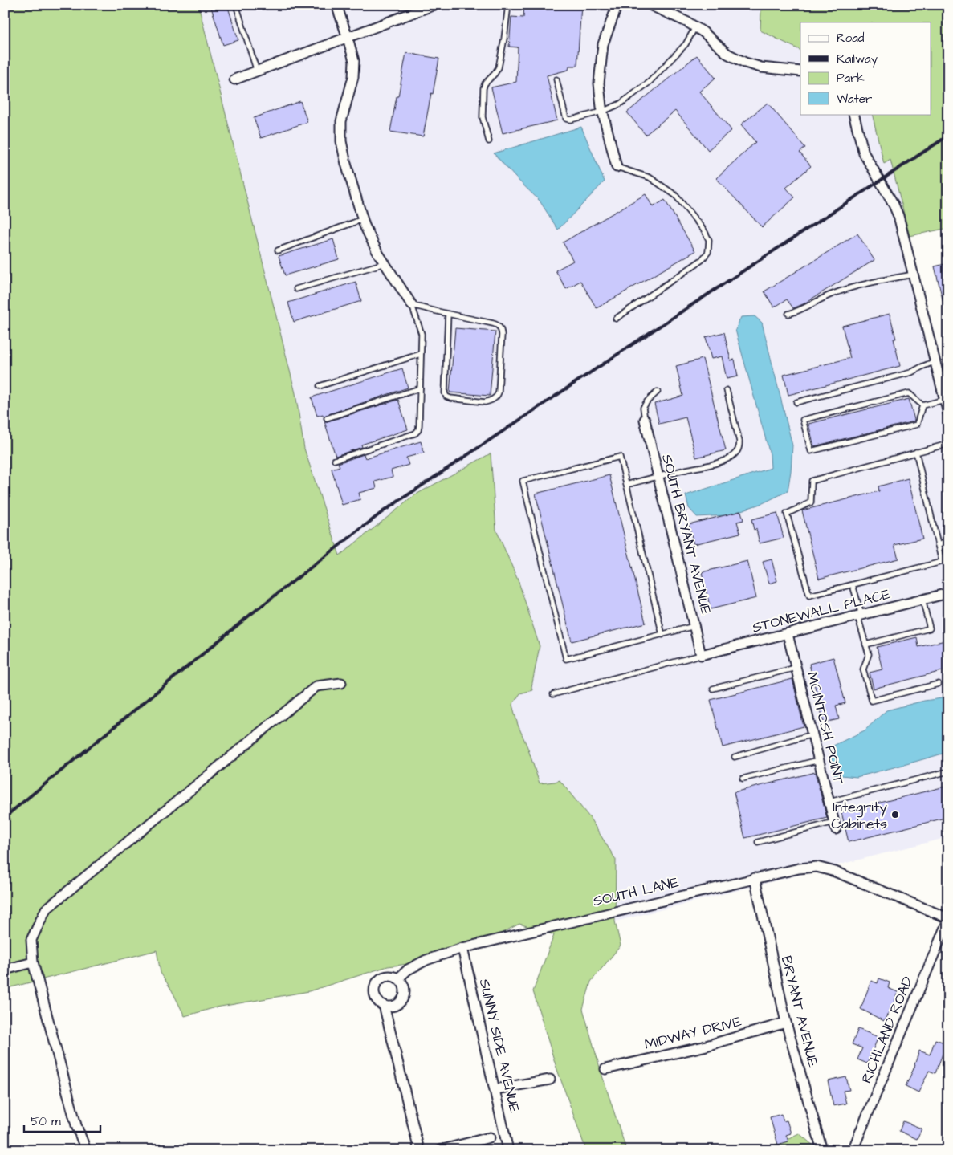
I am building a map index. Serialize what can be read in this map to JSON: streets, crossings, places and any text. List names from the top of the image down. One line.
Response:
{"streets":{"street":["SOUTH BRYANT AVENUE","STONEWALL PLACE","MCINTOSH POINT","SOUTH LANE","BRYANT AVENUE","RICHLAND ROAD","MIDWAY DRIVE","SUNNY SIDE AVENUE"]},"crossings":[["SOUTH BRYANT AVENUE","STONEWALL PLACE"],["STONEWALL PLACE","MCINTOSH POINT"],["SOUTH LANE","BRYANT AVENUE"],["SOUTH LANE","RICHLAND ROAD"],["SOUTH LANE","SUNNY SIDE AVENUE"],["BRYANT AVENUE","MIDWAY DRIVE"]],"places":["Integrity Cabinets"],"legend":["Road","Railway","Park","Water"],"scale_bar":"50 m"}
